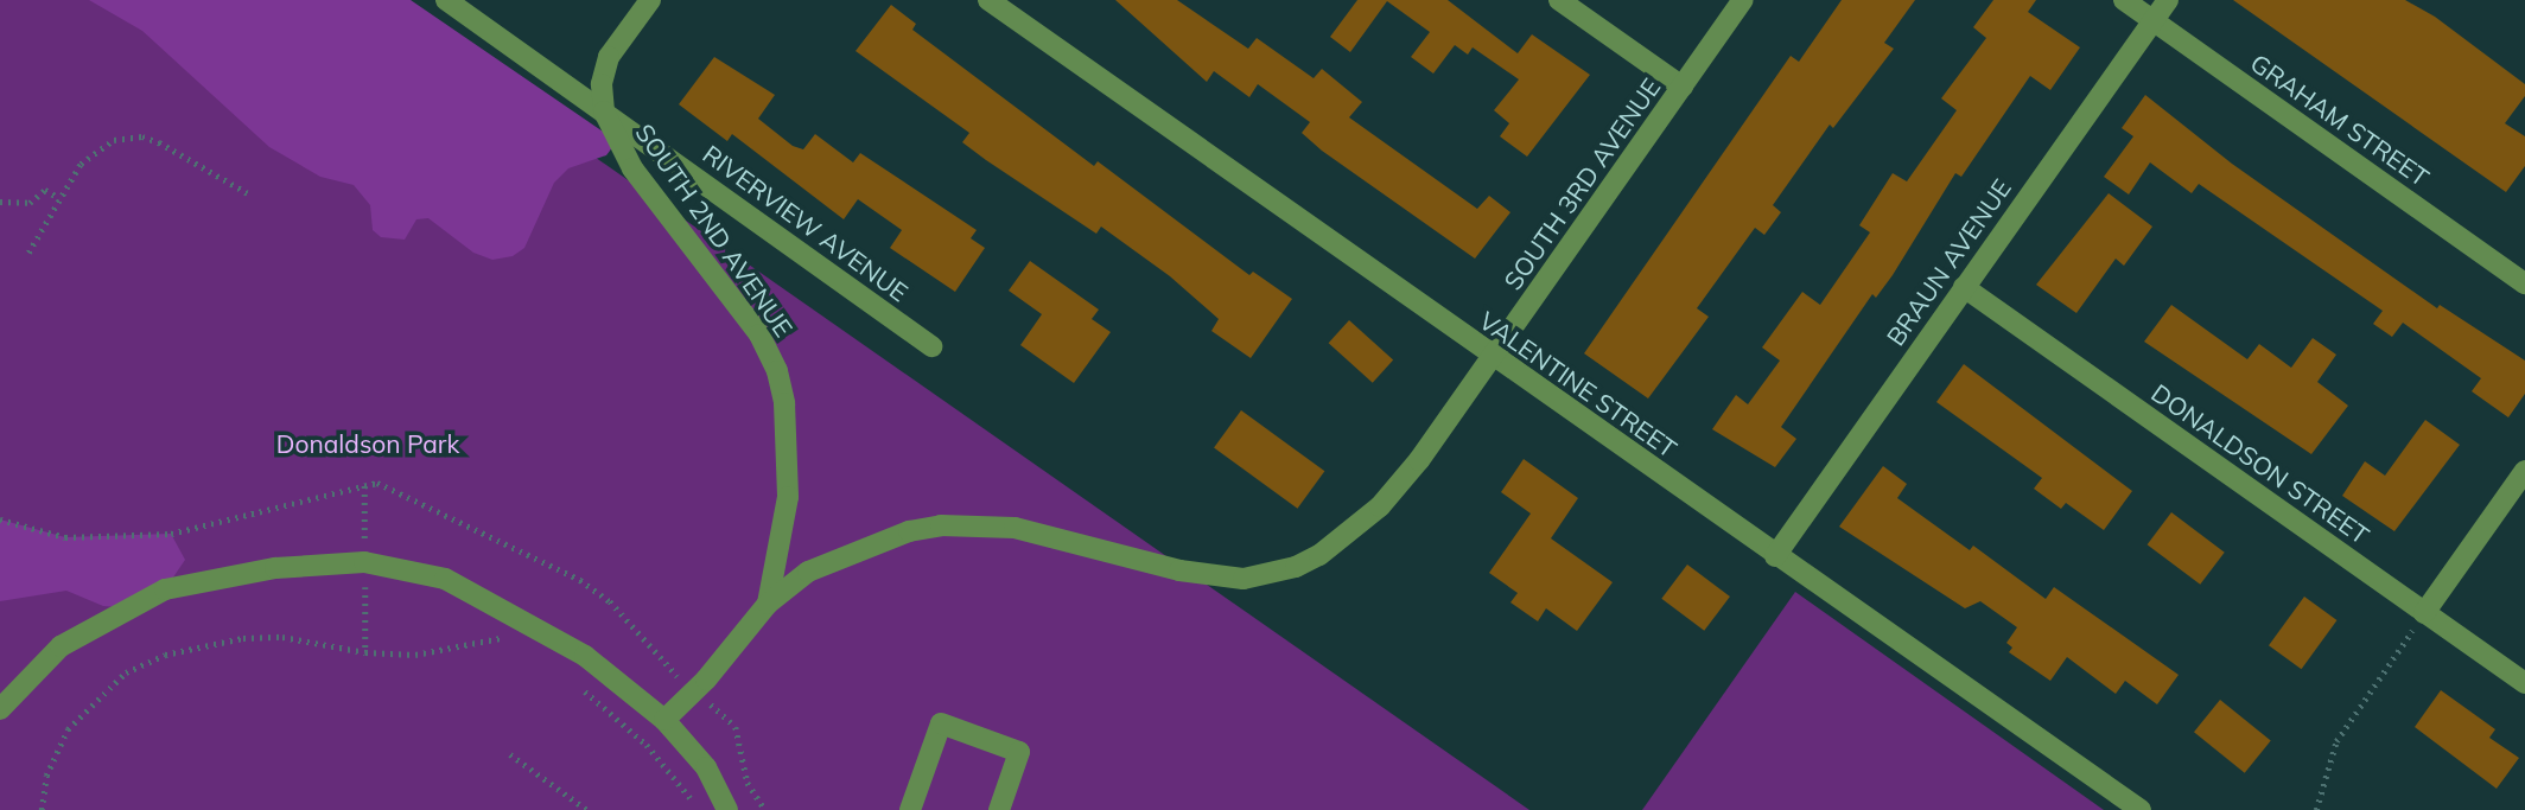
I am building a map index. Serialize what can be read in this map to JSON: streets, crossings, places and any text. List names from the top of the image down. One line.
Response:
{"streets":{"street":["GRAHAM STREET","SOUTH 3RD AVENUE","RIVERVIEW AVENUE","SOUTH 2ND AVENUE","BRAUN AVENUE","VALENTINE STREET","DONALDSON STREET"]},"crossings":[["GRAHAM STREET","BRAUN AVENUE"],["SOUTH 3RD AVENUE","SOUTH 2ND AVENUE"],["SOUTH 3RD AVENUE","VALENTINE STREET"],["RIVERVIEW AVENUE","SOUTH 2ND AVENUE"],["BRAUN AVENUE","VALENTINE STREET"],["BRAUN AVENUE","DONALDSON STREET"]],"parks":["Donaldson Park"]}
